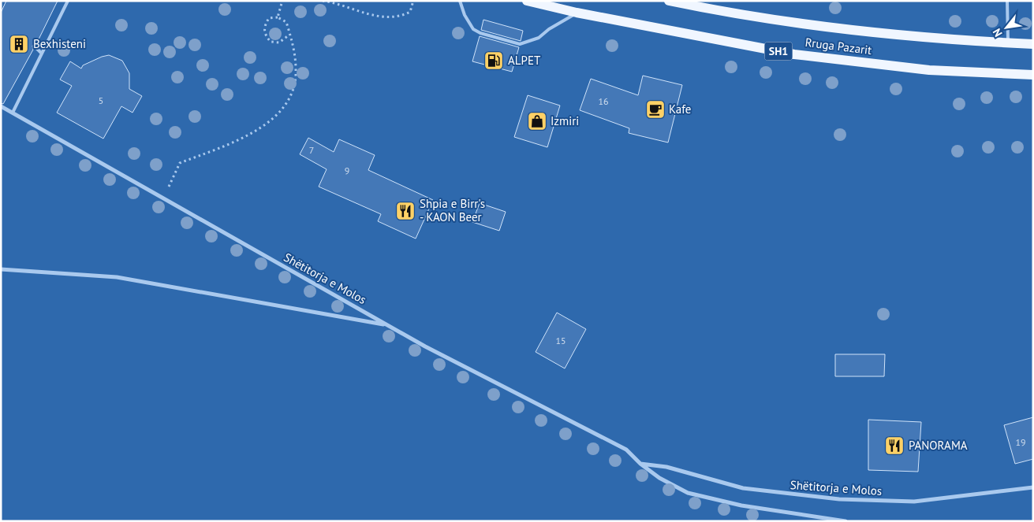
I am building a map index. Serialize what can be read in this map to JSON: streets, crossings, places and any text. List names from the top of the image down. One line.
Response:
{"streets":{"main road":["Rruga Pazarit","SH1"],"street":["Shëtitorja e Molos"]},"places":{"building":["Bexhisteni"],"fuel station":["ALPET"],"cafe":["Kafe"],"shop":["Izmiri"],"restaurant":["Shpia e Birr's - KAON Beer","PANORAMA"]},"house_numbers":["5","16","7","9","15","19"],"north":"bottom left"}
